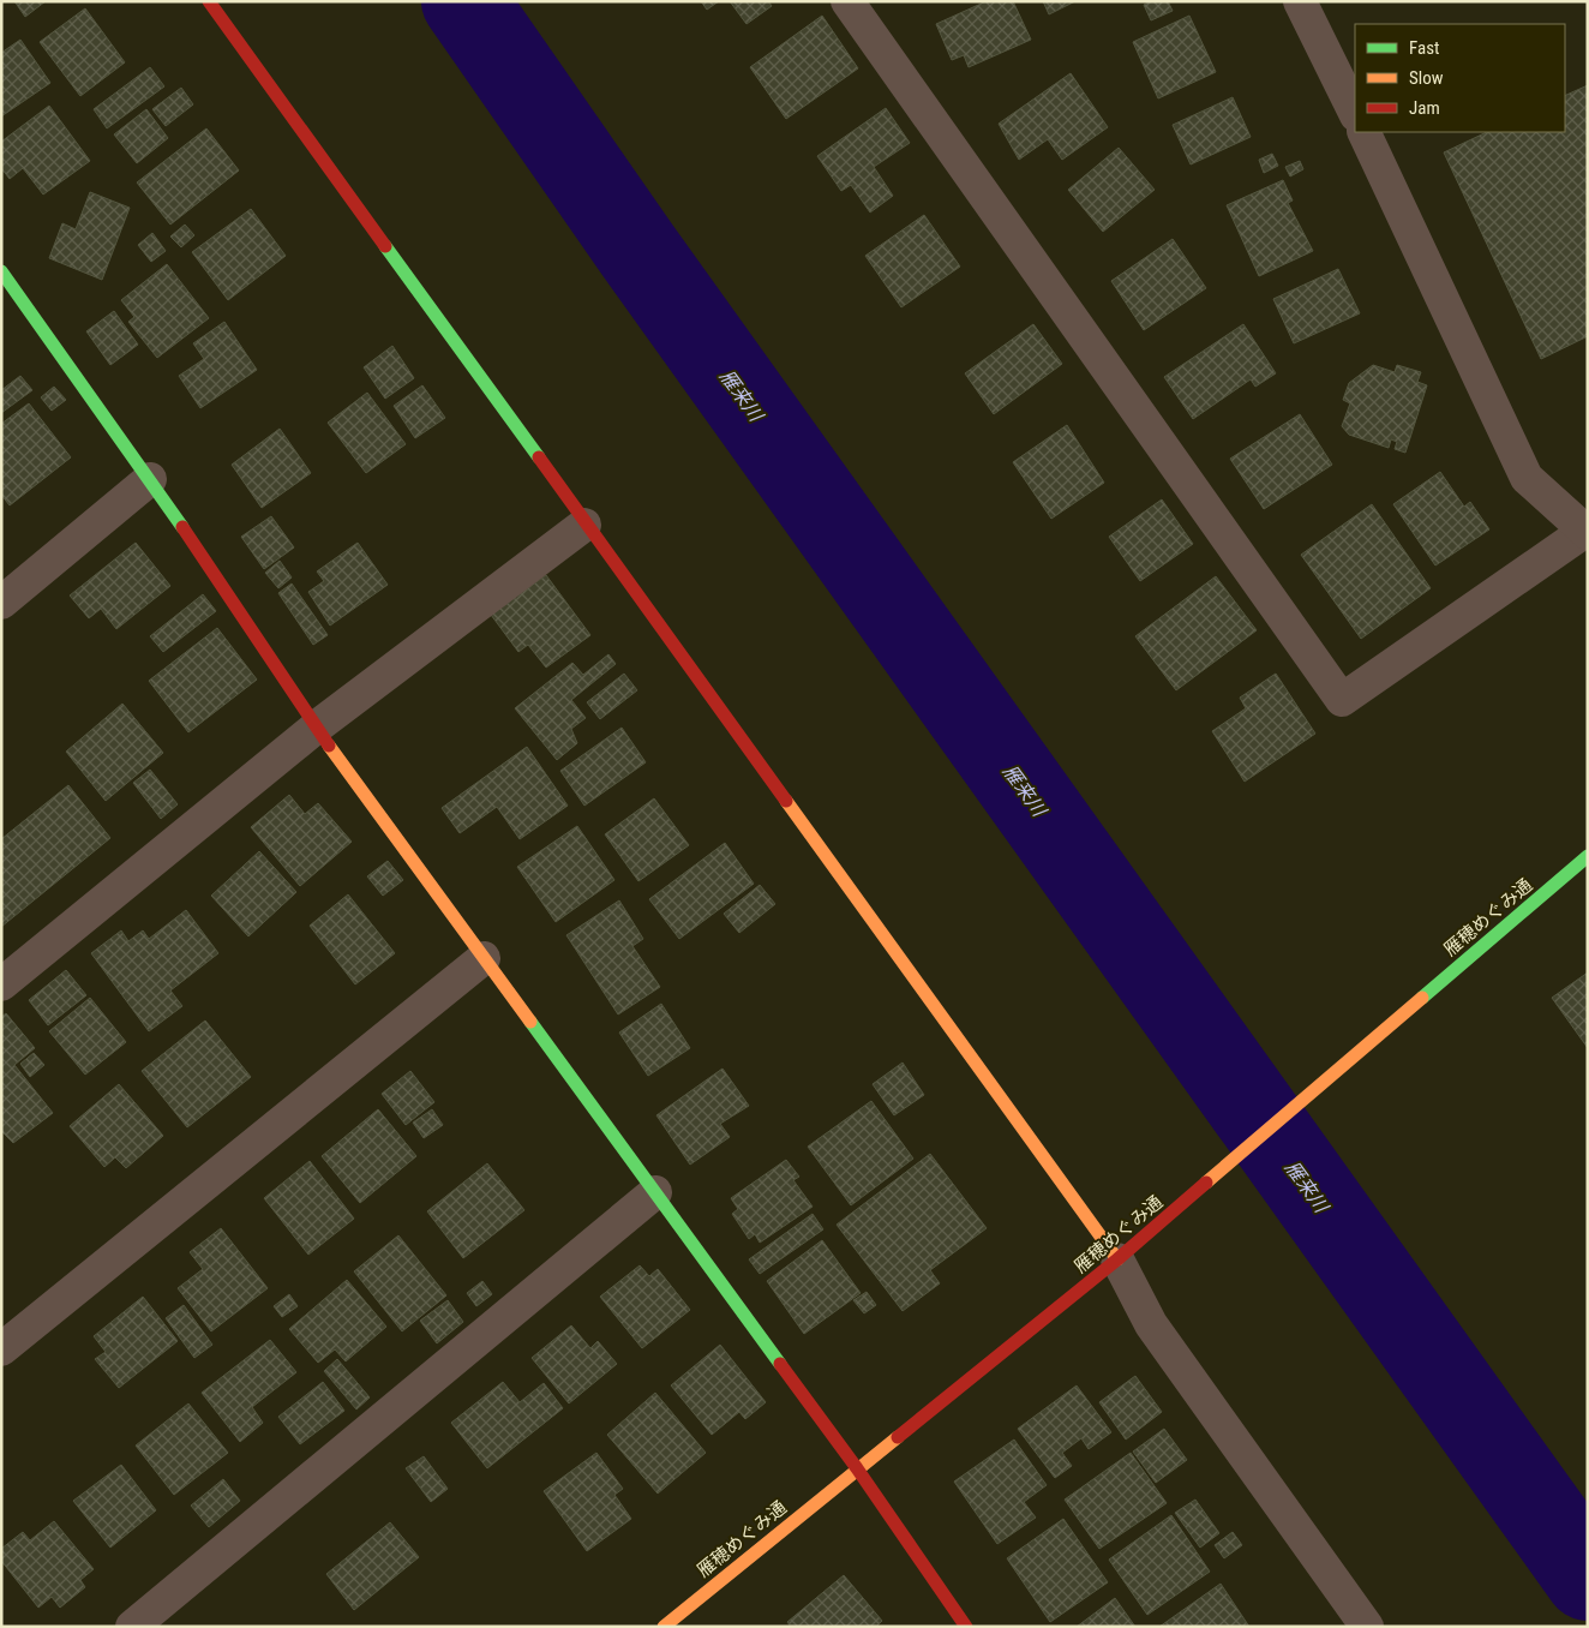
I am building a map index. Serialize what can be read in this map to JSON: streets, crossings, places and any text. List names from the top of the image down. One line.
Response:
{"streets":{"street":["雁穂めぐみ通"]},"water":["雁来川"],"legend":["Fast","Slow","Jam"]}
